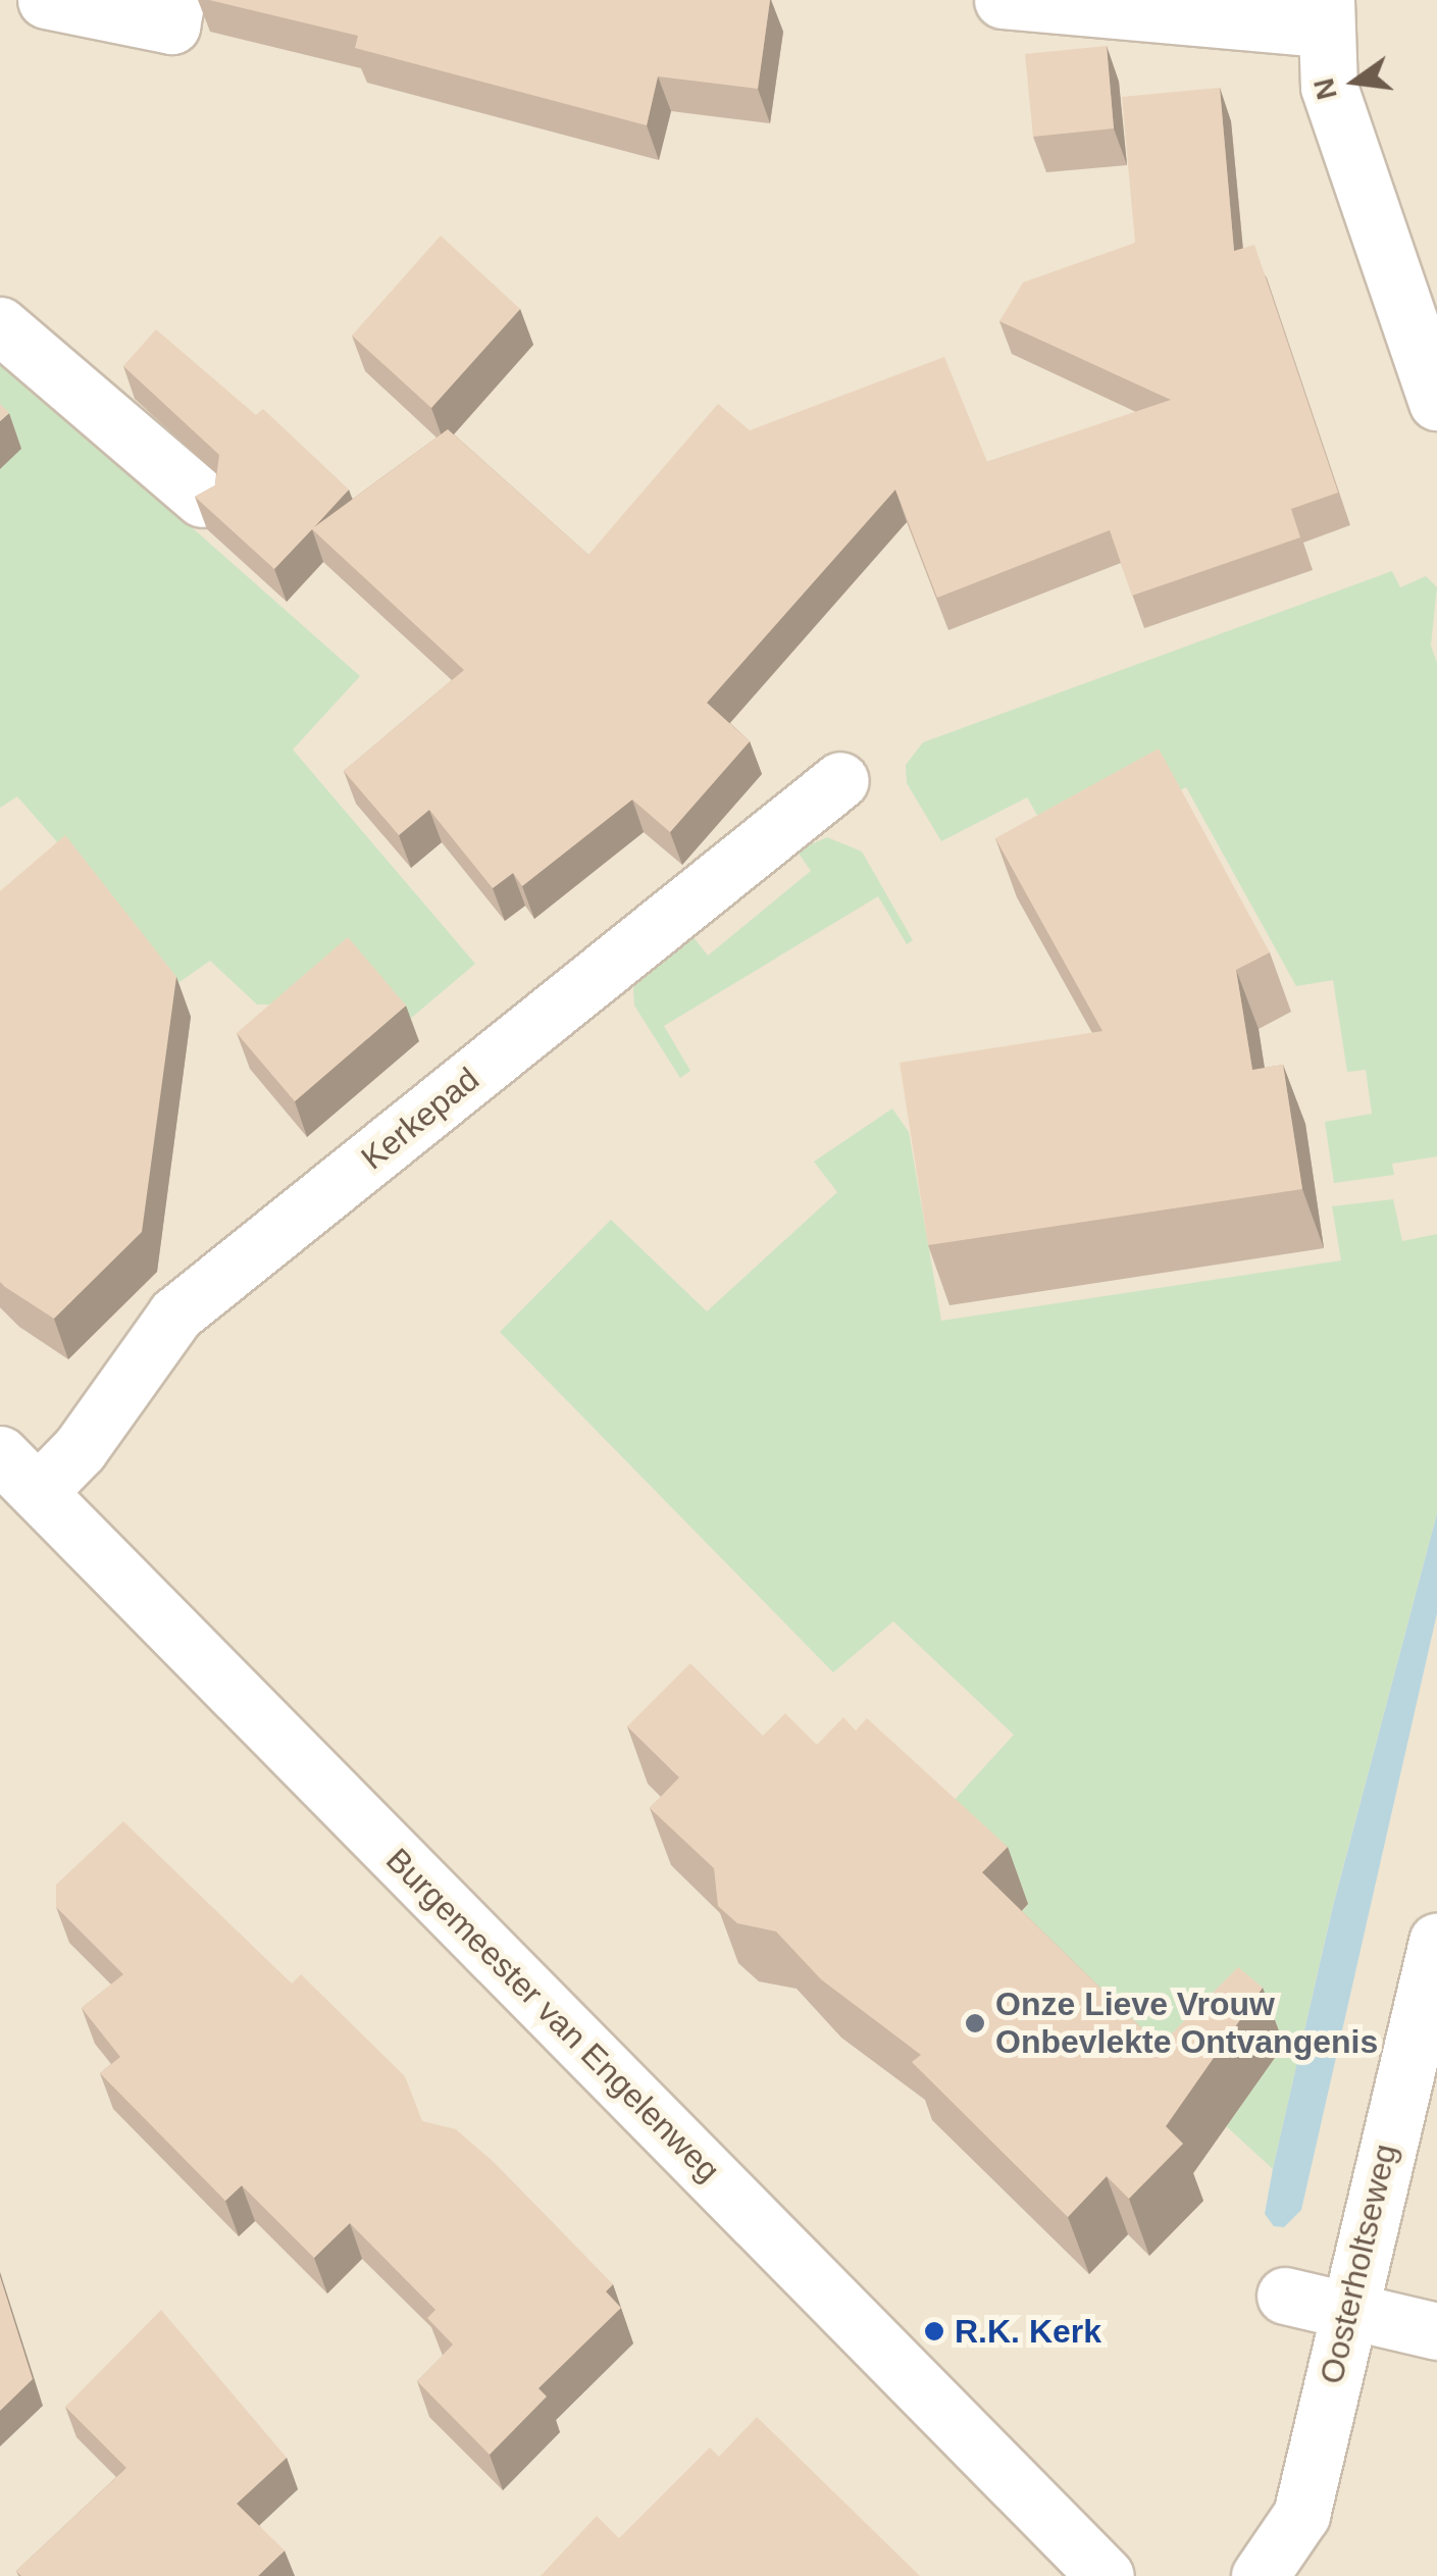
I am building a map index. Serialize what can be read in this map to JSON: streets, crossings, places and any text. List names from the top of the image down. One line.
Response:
{"streets":{"street":["Kerkepad","Burgemeester van Engelenweg","Oosterholtseweg"]},"crossings":[["Kerkepad","Burgemeester van Engelenweg"]],"places":["Onze Lieve Vrouw Onbevlekte Ontvangenis","R.K. Kerk"],"north":"left"}
